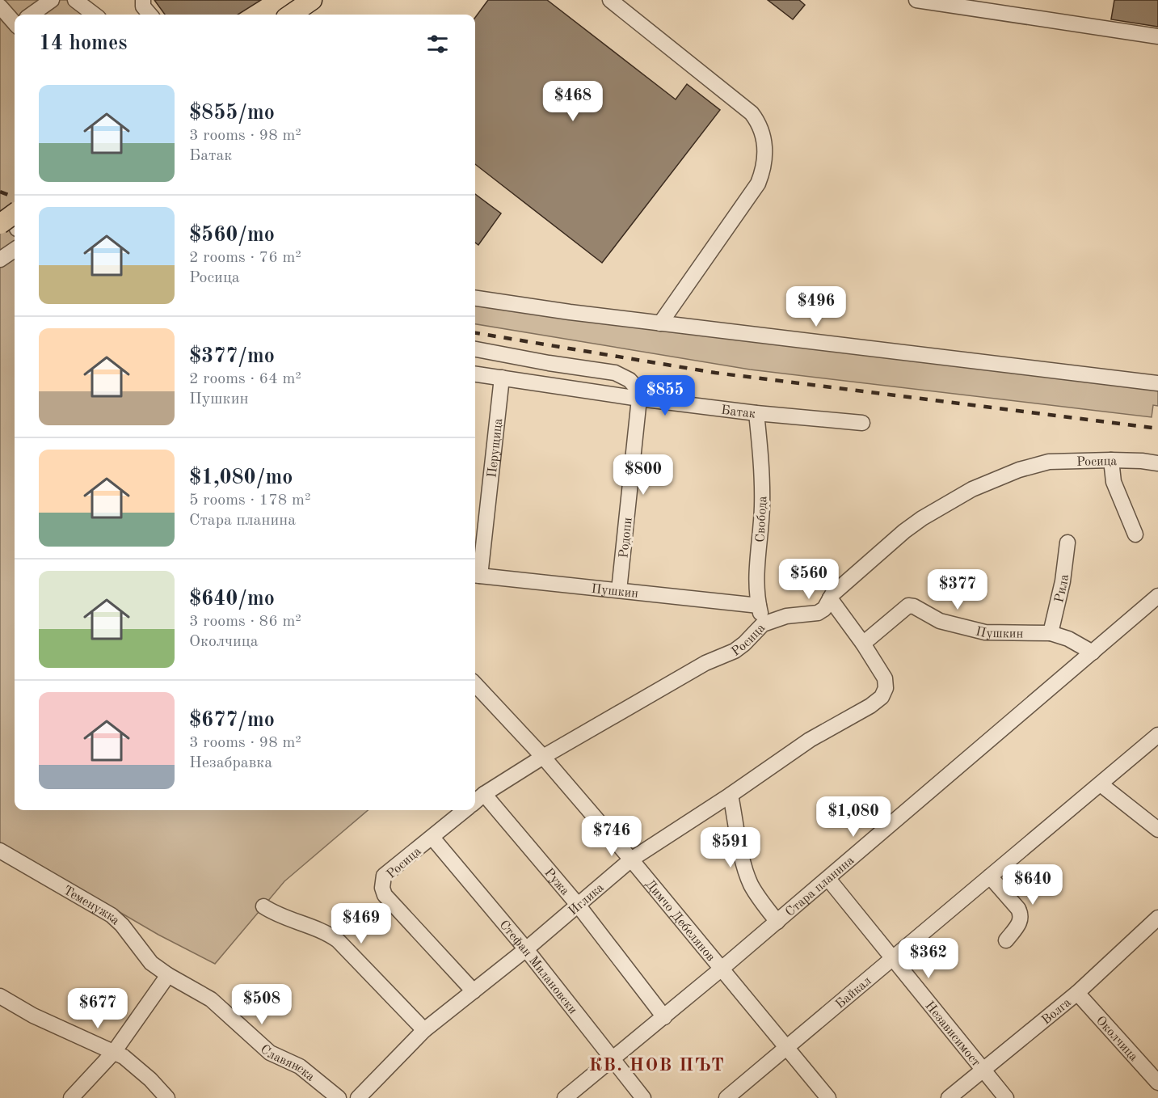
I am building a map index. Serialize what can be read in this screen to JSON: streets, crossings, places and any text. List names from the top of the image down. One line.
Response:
{"streets":{"street":["Батак","Перущица","Росица","Свобода","Родопи","Рила","Пушкин","Ружа","Стара планина","Иглика","Теменужка","Димчо Дебелянов","Стефан Милановски","Байкал","Волга","Независимост","Околчица","Славянска"]},"crossings":[["Батак","Перущица"],["Батак","Свобода"],["Батак","Родопи"],["Перущица","Пушкин"],["Росица","Свобода"],["Росица","Ружа"],["Росица","Иглика"],["Росица","Димчо Дебелянов"],["Росица","Стефан Милановски"],["Свобода","Пушкин"],["Родопи","Пушкин"],["Рила","Пушкин"],["Пушкин","Стара планина"],["Пушкин","Иглика"],["Ружа","Стара планина"],["Ружа","Иглика"],["Стара планина","Димчо Дебелянов"],["Стара планина","Стефан Милановски"],["Стара планина","Независимост"],["Иглика","Димчо Дебелянов"],["Иглика","Стефан Милановски"],["Теменужка","Славянска"],["Димчо Дебелянов","Байкал"],["Байкал","Независимост"],["Волга","Независимост"],["Волга","Околчица"]],"districts":["КВ. НОВ ПЪТ"],"page":{"heading":"14 homes","list":[{"name":"$855/mo","note":"3 rooms · 98 m² · Батак"},{"name":"$560/mo","note":"2 rooms · 76 m² · Росица"},{"name":"$377/mo","note":"2 rooms · 64 m² · Пушкин"},{"name":"$1,080/mo","note":"5 rooms · 178 m² · Стара планина"},{"name":"$640/mo","note":"3 rooms · 86 m² · Околчица"},{"name":"$677/mo","note":"3 rooms · 98 m² · Незабравка"}],"price":["$468","$496","$855","$800","$560","$377","$1,080","$746","$591","$640","$469","$362","$508","$677"]}}
